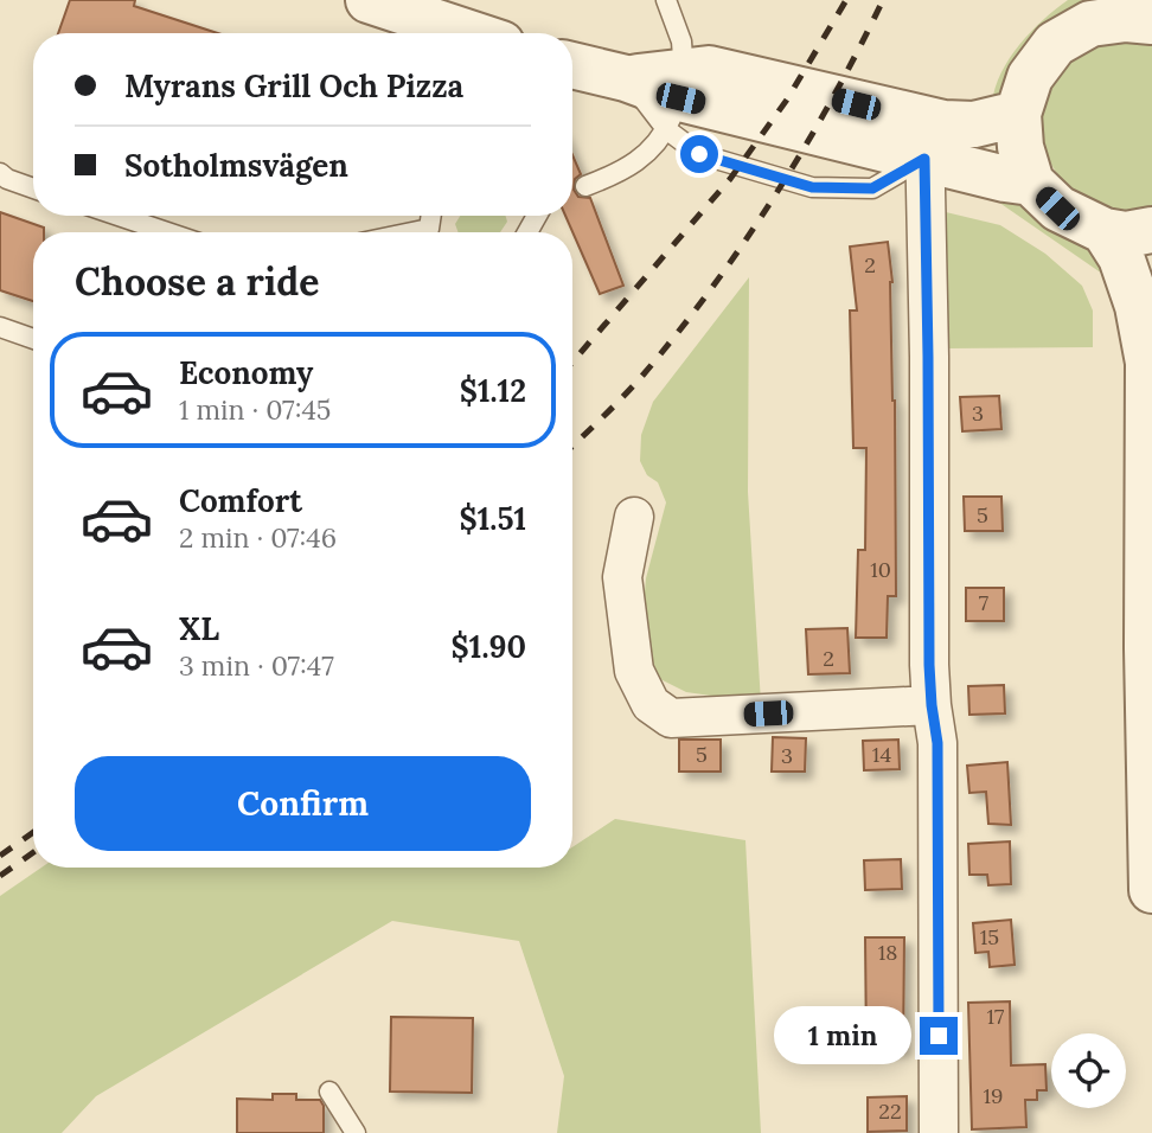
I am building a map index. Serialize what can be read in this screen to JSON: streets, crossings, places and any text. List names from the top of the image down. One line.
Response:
{"house_numbers":["2","3","5","10","7","2","5","14","3","15","18","17","19","22"],"page":{"banner":["Myrans Grill Och Pizza","Sotholmsvägen"],"heading":"Choose a ride","list":[{"name":"Economy","note":"1 min · 07:45","value":"$1.12"},{"name":"Comfort","note":"2 min · 07:46","value":"$1.51"},{"name":"XL","note":"3 min · 07:47","value":"$1.90"}],"buttons":"Confirm","bubble":"1 min"}}
